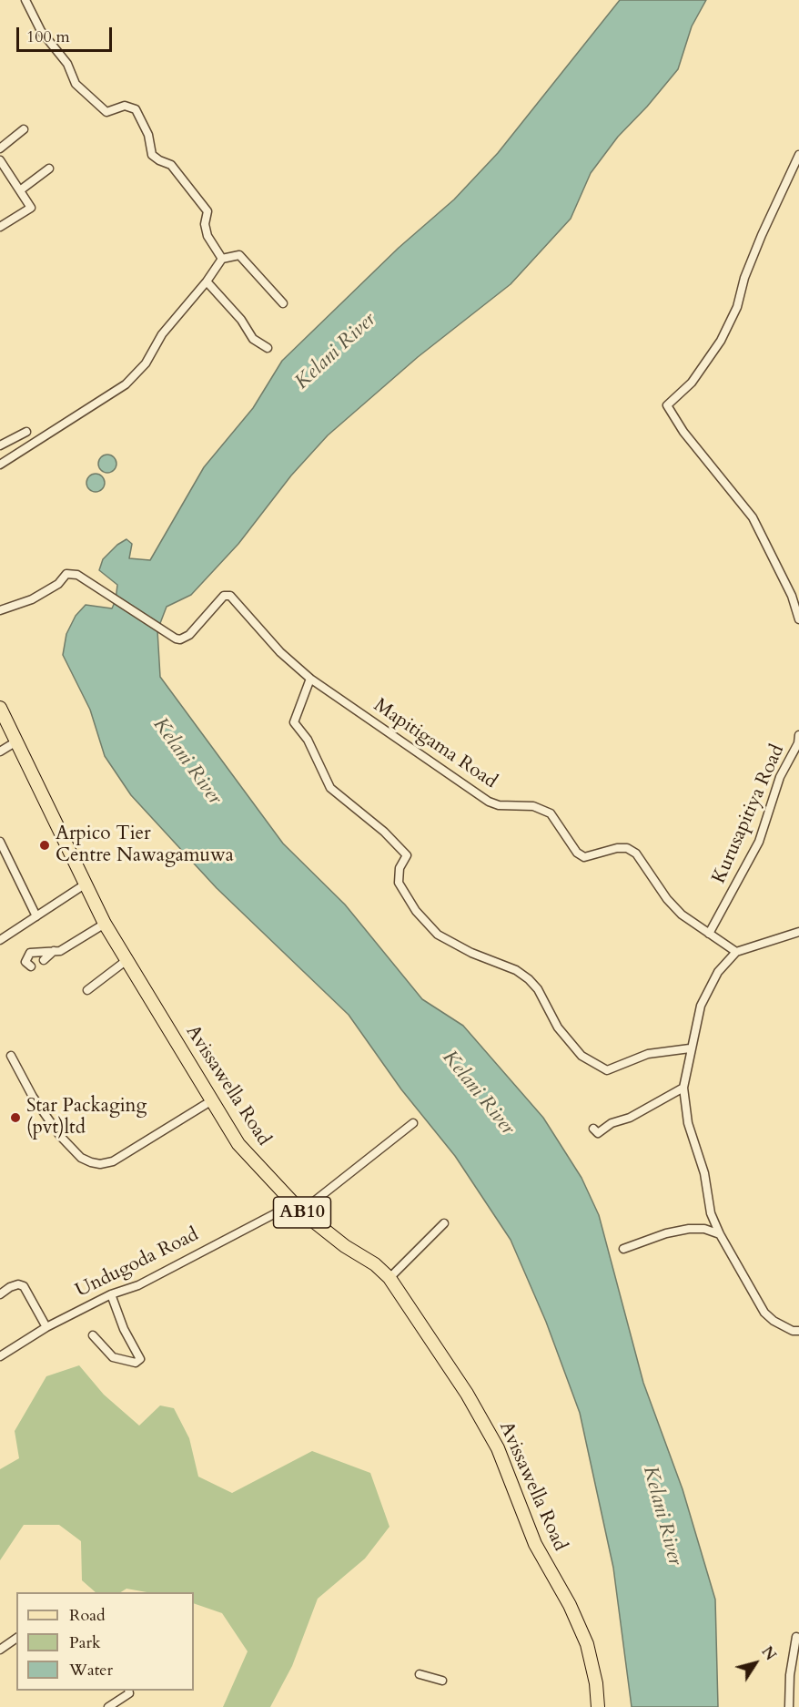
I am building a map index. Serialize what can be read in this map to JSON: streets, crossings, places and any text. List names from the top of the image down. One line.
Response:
{"streets":{"main road":["Avissawella Road","AB10"],"street":["Mapitigama Road","Kurusapitiya Road","Undugoda Road"]},"crossings":[["Mapitigama Road","Kurusapitiya Road"],["Avissawella Road","Undugoda Road"]],"water":["Kelani River"],"places":["Arpico Tier Centre Nawagamuwa","Star Packaging (pvt)ltd"],"legend":["Road","Park","Water"],"scale_bar":"100 m","north":"top right"}
